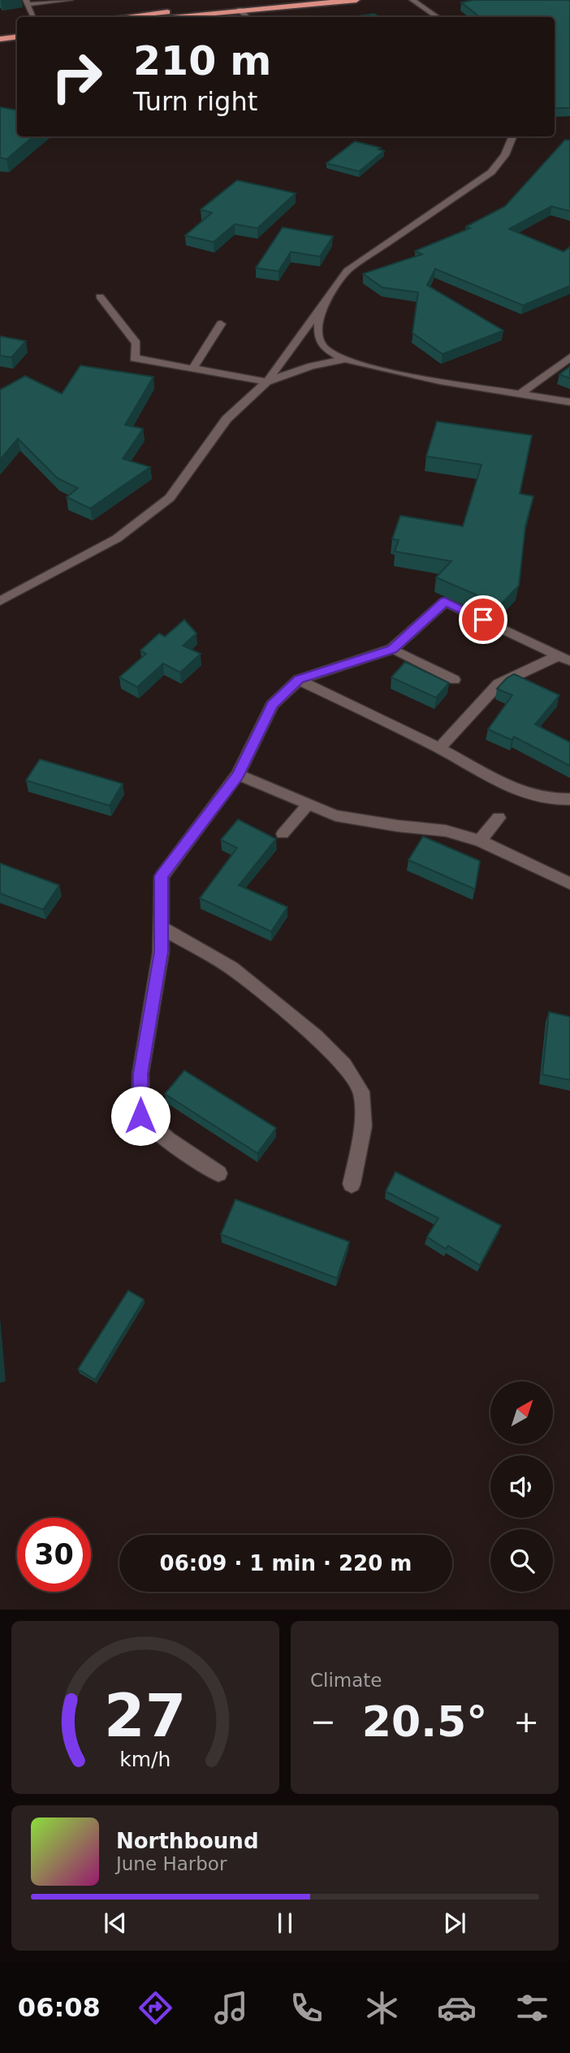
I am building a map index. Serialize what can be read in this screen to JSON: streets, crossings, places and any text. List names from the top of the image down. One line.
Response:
{"north":"top right","page":{"turn":["210 m","Turn right"],"limit":"30","trip":"06:09 · 1 min · 220 m","tile":"Climate","heat":["−","20.5°","+"],"song":["Northbound","June Harbor"],"tabs":"06:08","gauge":["27","km/h"]}}
